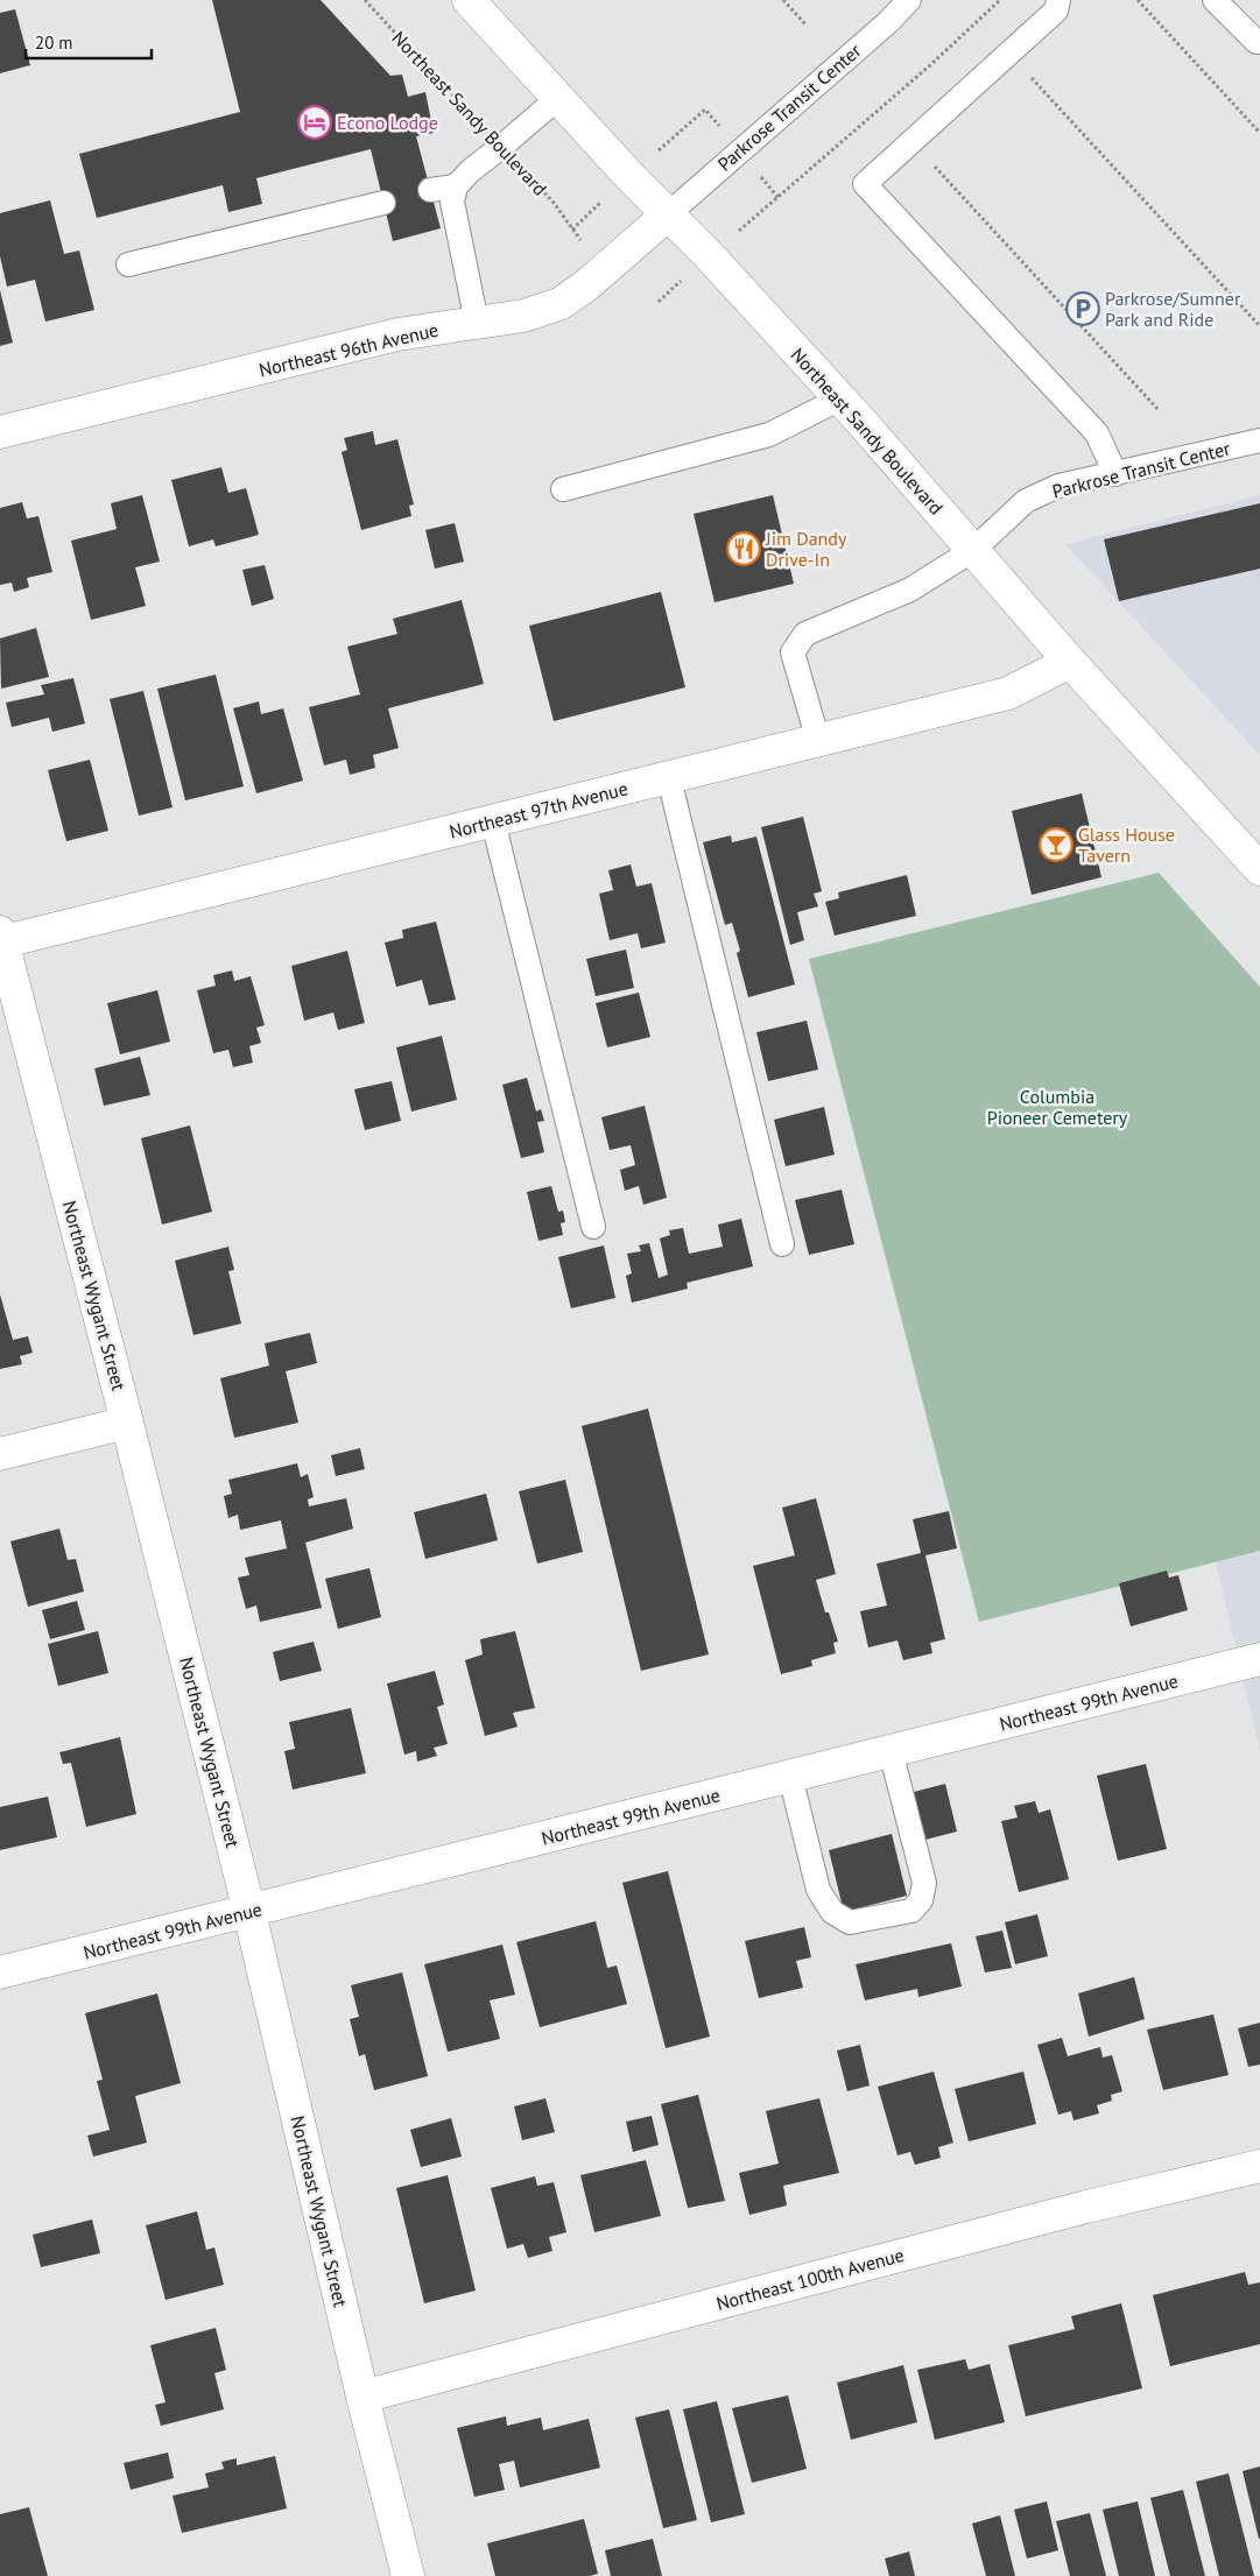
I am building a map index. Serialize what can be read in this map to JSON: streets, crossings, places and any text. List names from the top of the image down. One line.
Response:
{"streets":{"street":["Northeast Sandy Boulevard","Northeast 96th Avenue","Northeast 97th Avenue","Northeast Wygant Street","Northeast 99th Avenue","Northeast 100th Avenue"],"lane":["Parkrose Transit Center"]},"crossings":[["Parkrose Transit Center","Northeast Sandy Boulevard"],["Parkrose Transit Center","Northeast 96th Avenue"],["Parkrose Transit Center","Northeast 97th Avenue"],["Northeast Sandy Boulevard","Northeast 96th Avenue"],["Northeast Sandy Boulevard","Northeast 97th Avenue"],["Northeast 97th Avenue","Northeast Wygant Street"],["Northeast Wygant Street","Northeast 99th Avenue"],["Northeast Wygant Street","Northeast 100th Avenue"]],"parks":["Columbia Pioneer Cemetery"],"places":{"hotel":["Econo Lodge"],"parking":["Parkrose/Sumner Park and Ride"],"restaurant":["Jim Dandy Drive-In"],"bar":["Glass House Tavern"]},"scale_bar":"20 m"}
